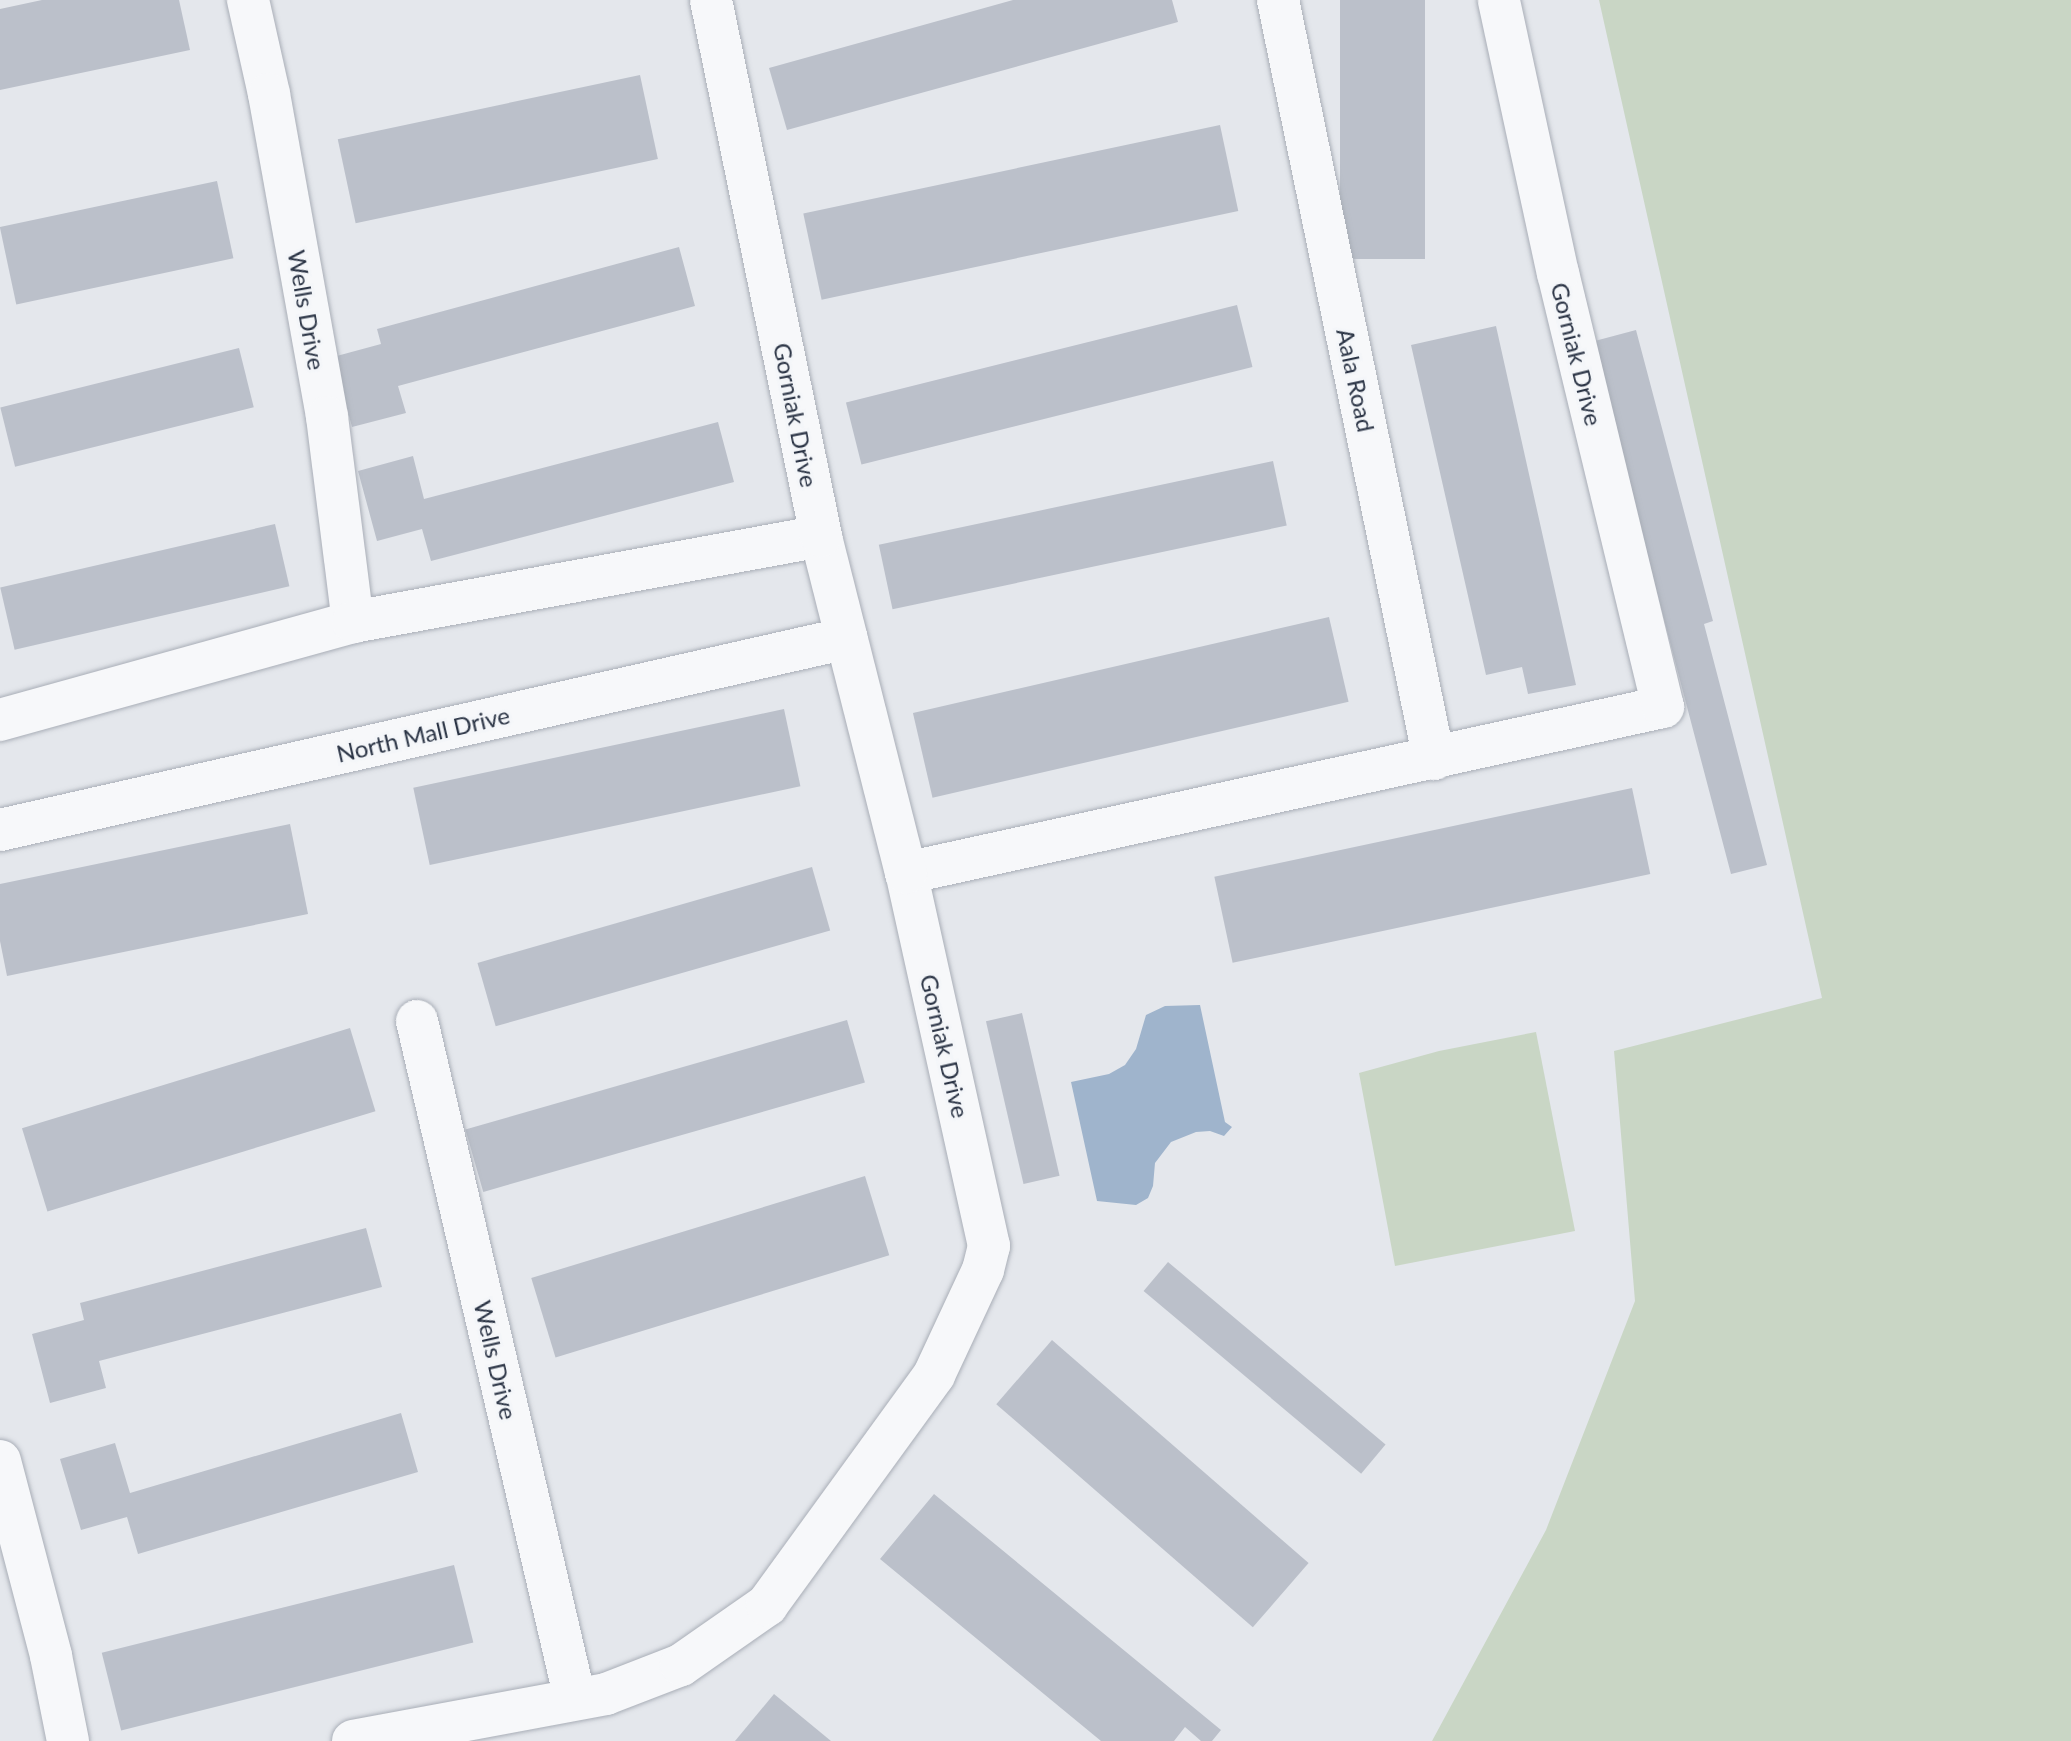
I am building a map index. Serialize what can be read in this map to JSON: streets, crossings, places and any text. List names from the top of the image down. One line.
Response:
{"streets":{"street":["Wells Drive","Gorniak Drive","Aala Road","North Mall Drive"]},"crossings":[["Wells Drive","Gorniak Drive"],["Gorniak Drive","Aala Road"],["Gorniak Drive","North Mall Drive"]]}
